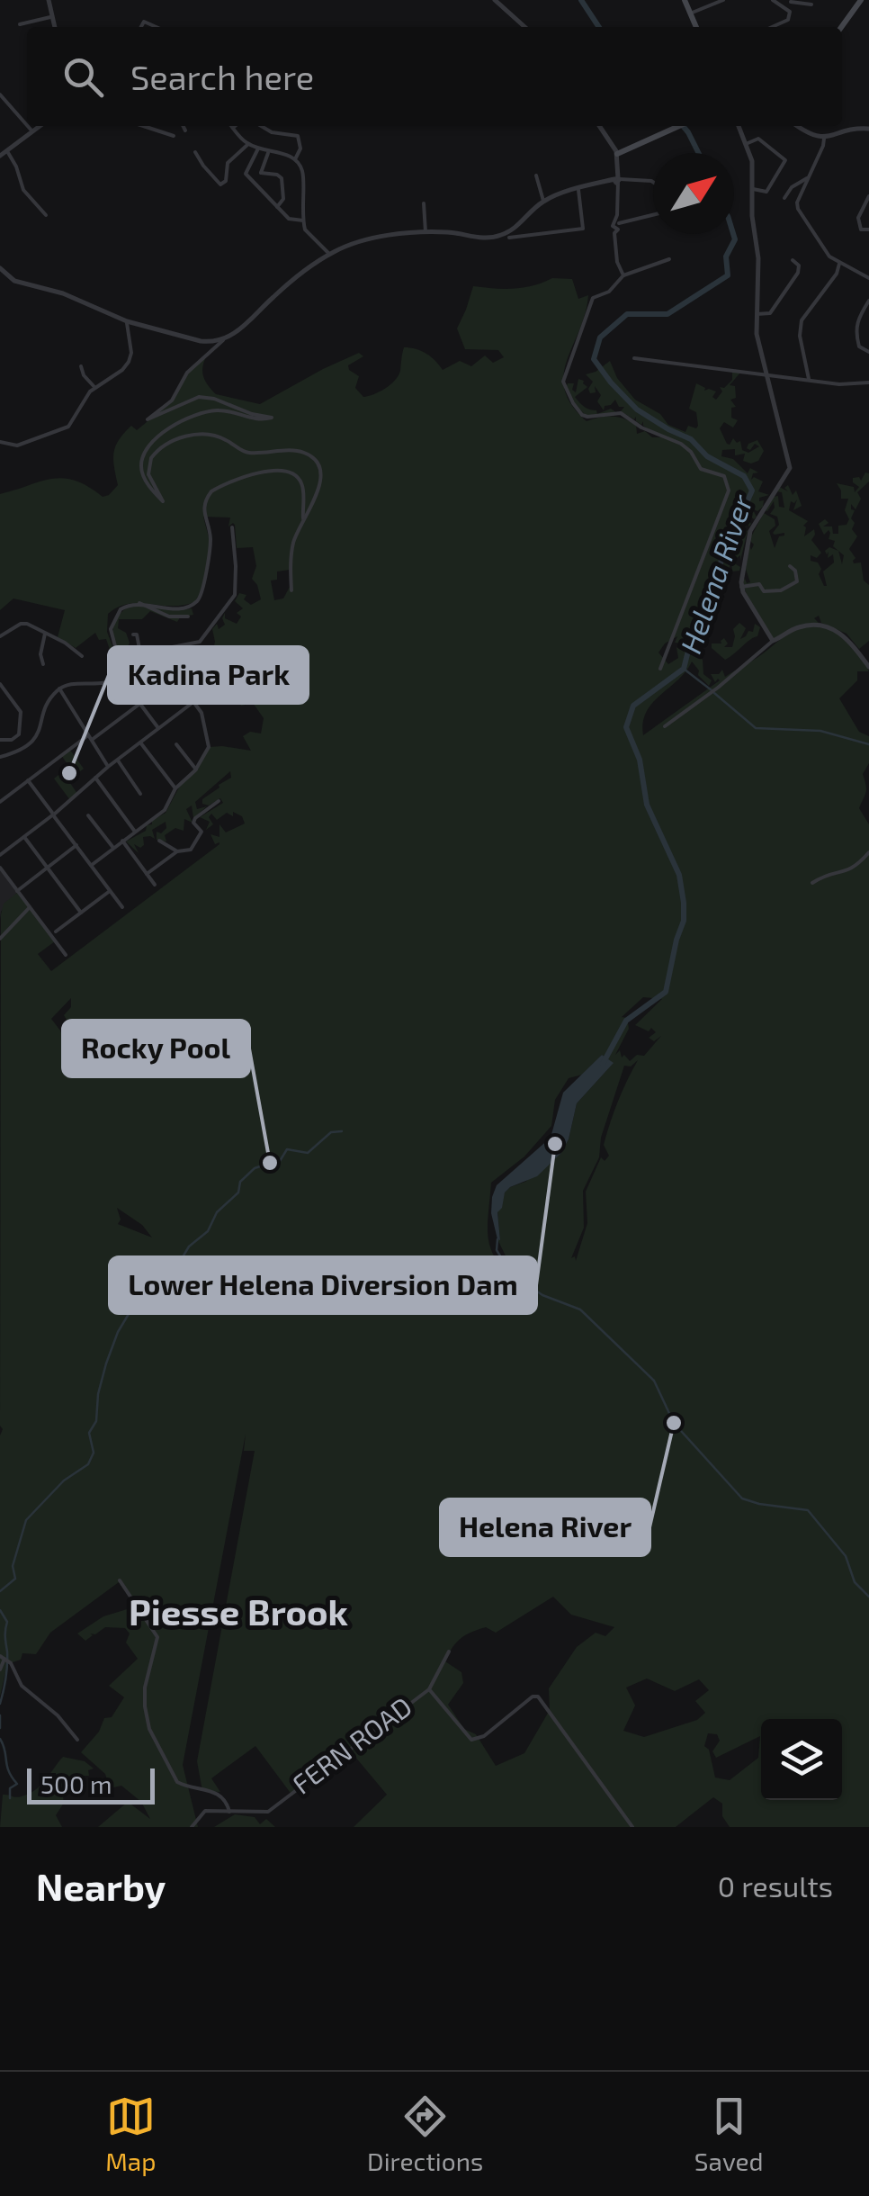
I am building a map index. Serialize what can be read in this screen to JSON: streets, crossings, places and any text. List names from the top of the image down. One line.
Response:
{"streets":{"street":["FERN ROAD"]},"districts":["Piesse Brook"],"water":["Helena River"],"places":["Kadina Park","Lower Helena Diversion Dam","Rocky Pool","Helena River"],"scale_bar":"500 m","north":"top right","page":{"search":"Search here","scale":"500 m","heading":["Nearby","0 results"],"nav":["Map","Directions","Saved"]}}
